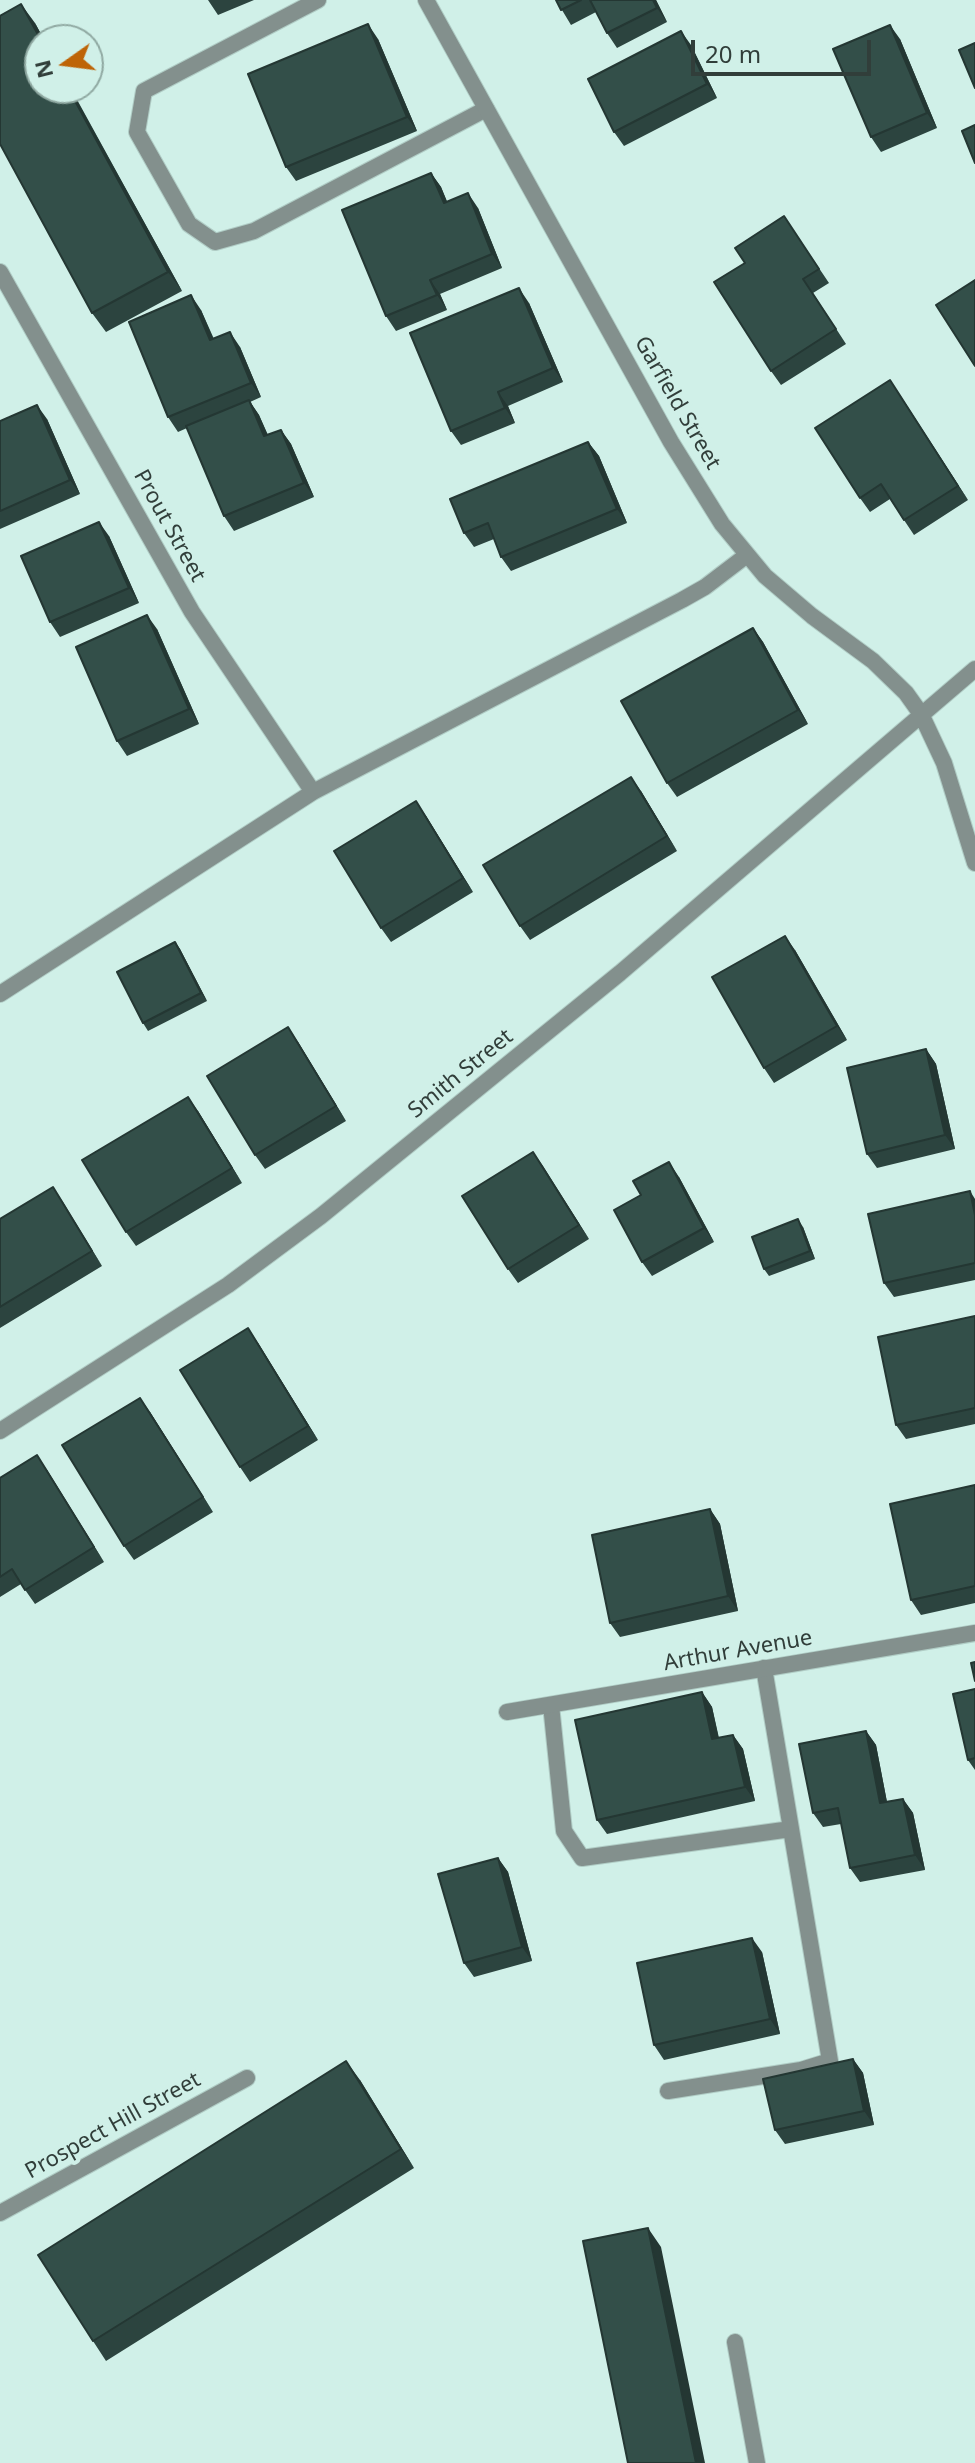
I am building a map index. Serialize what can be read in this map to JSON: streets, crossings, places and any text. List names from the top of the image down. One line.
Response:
{"streets":{"street":["Garfield Street","Prout Street","Smith Street","Arthur Avenue","Prospect Hill Street"]},"crossings":[["Garfield Street","Smith Street"]],"scale_bar":"20 m","north":"left"}
